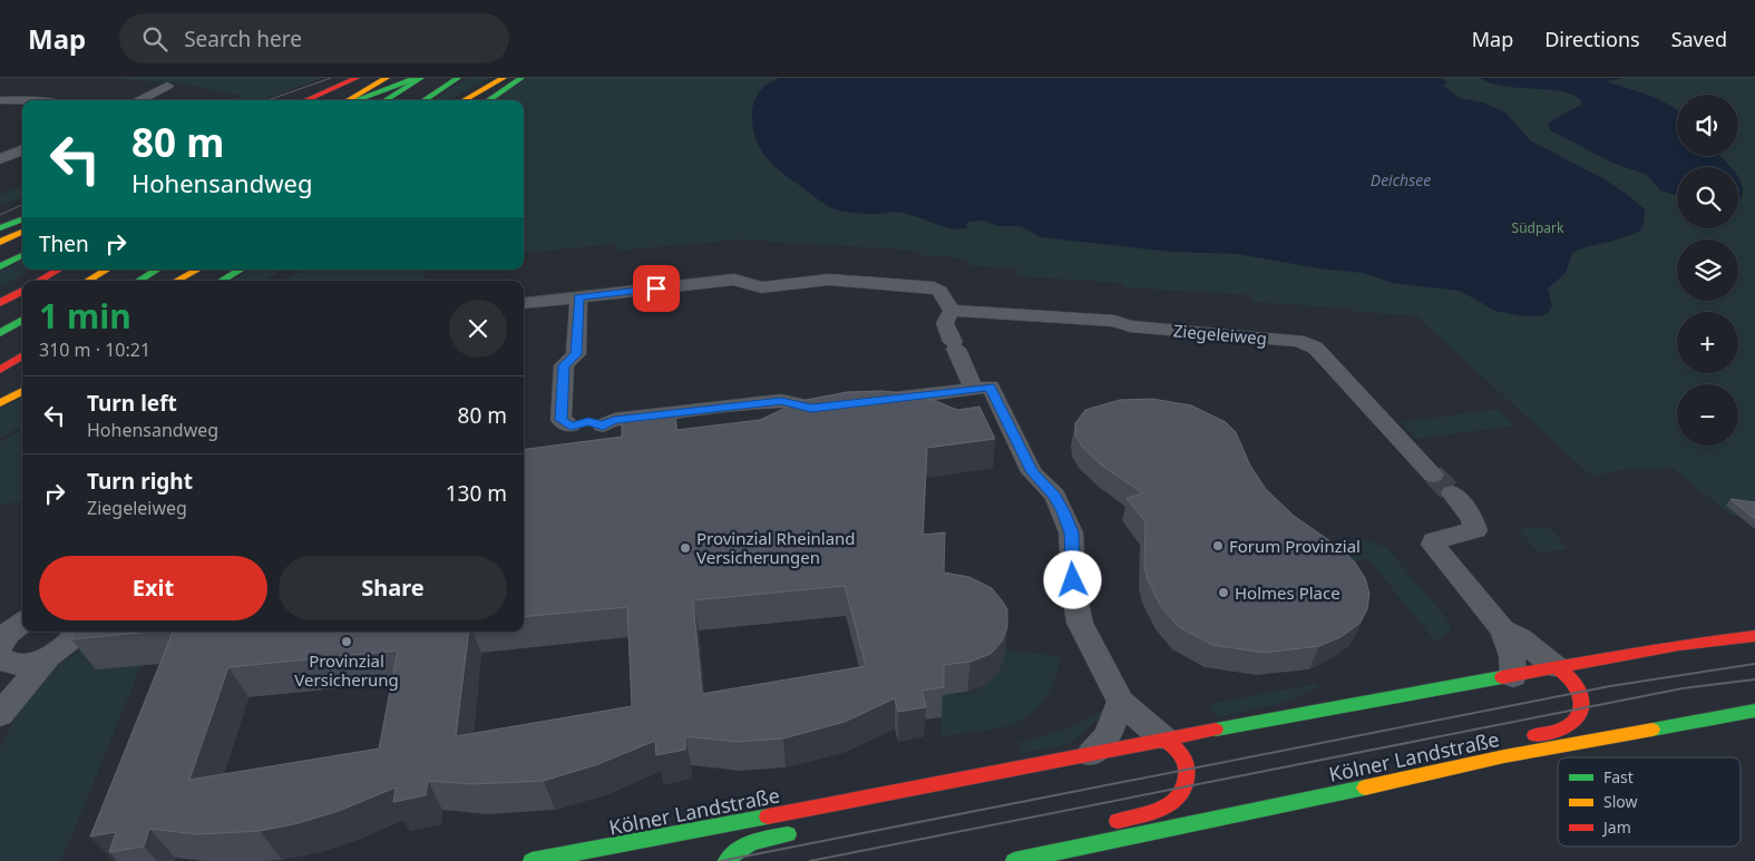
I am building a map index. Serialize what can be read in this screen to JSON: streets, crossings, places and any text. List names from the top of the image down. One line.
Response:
{"streets":{"main road":["Kölner Landstraße"],"street":["Ziegeleiweg"]},"water":["Deichsee"],"parks":["Südpark"],"places":["Forum Provinzial","Provinzial Rheinland Versicherungen","Holmes Place","Provinzial Versicherung"],"legend":["Fast","Slow","Jam"],"page":{"header":"Map","search":"Search here","nav":["Map","Directions","Saved"],"map_buttons":["+","−"],"turn":["80 m","Hohensandweg"],"then":"Then","heading":["1 min","310 m · 10:21"],"list":[{"name":"Turn left","note":"Hohensandweg","value":"80 m"},{"name":"Turn right","note":"Ziegeleiweg","value":"130 m"}],"buttons":["Exit","Share"]}}
